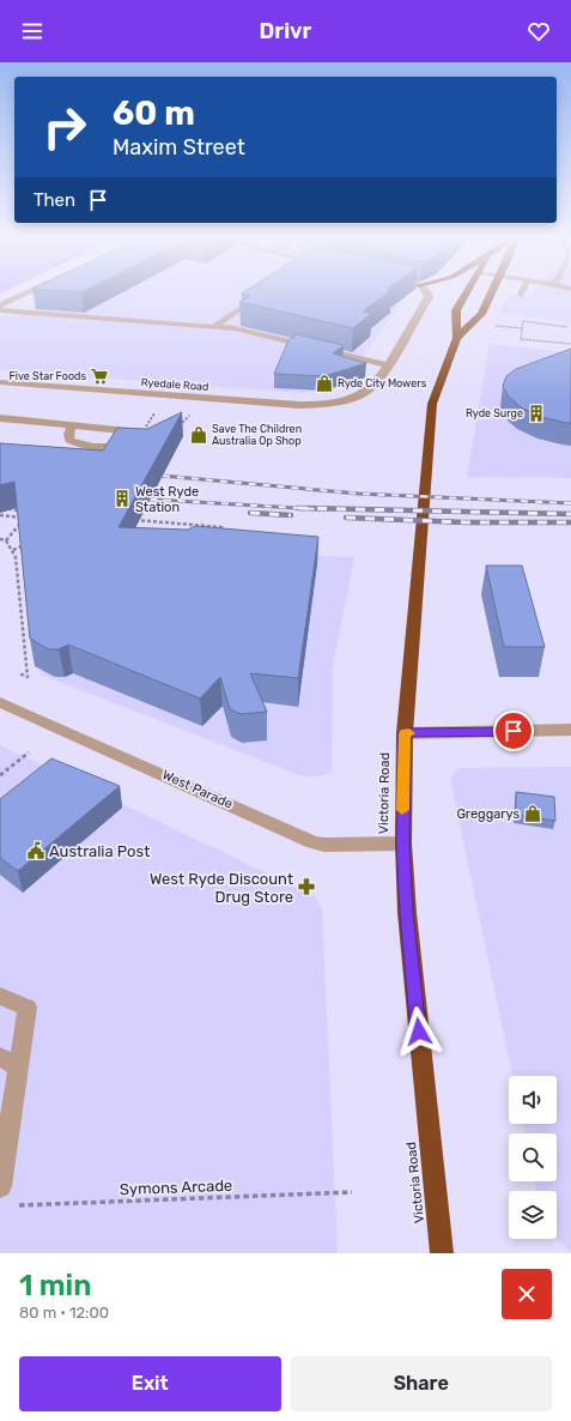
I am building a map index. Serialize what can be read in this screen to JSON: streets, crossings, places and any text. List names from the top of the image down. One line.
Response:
{"streets":{"highway":["Victoria Road"],"street":["Ryedale Road","West Parade"],"path":["Symons Arcade"]},"crossings":[["West Parade","Victoria Road"]],"places":{"supermarket":["Five Star Foods"],"shop":["Ryde City Mowers","Save The Children Australia Op Shop","Greggarys"],"building":["Ryde Surge","West Ryde Station"],"public building":["Australia Post"],"pharmacy":["West Ryde Discount Drug Store"]},"page":{"header":"Drivr","turn":["60 m","Maxim Street"],"then":"Then","heading":["1 min","80 m · 12:00"],"buttons":["Exit","Share"]}}
